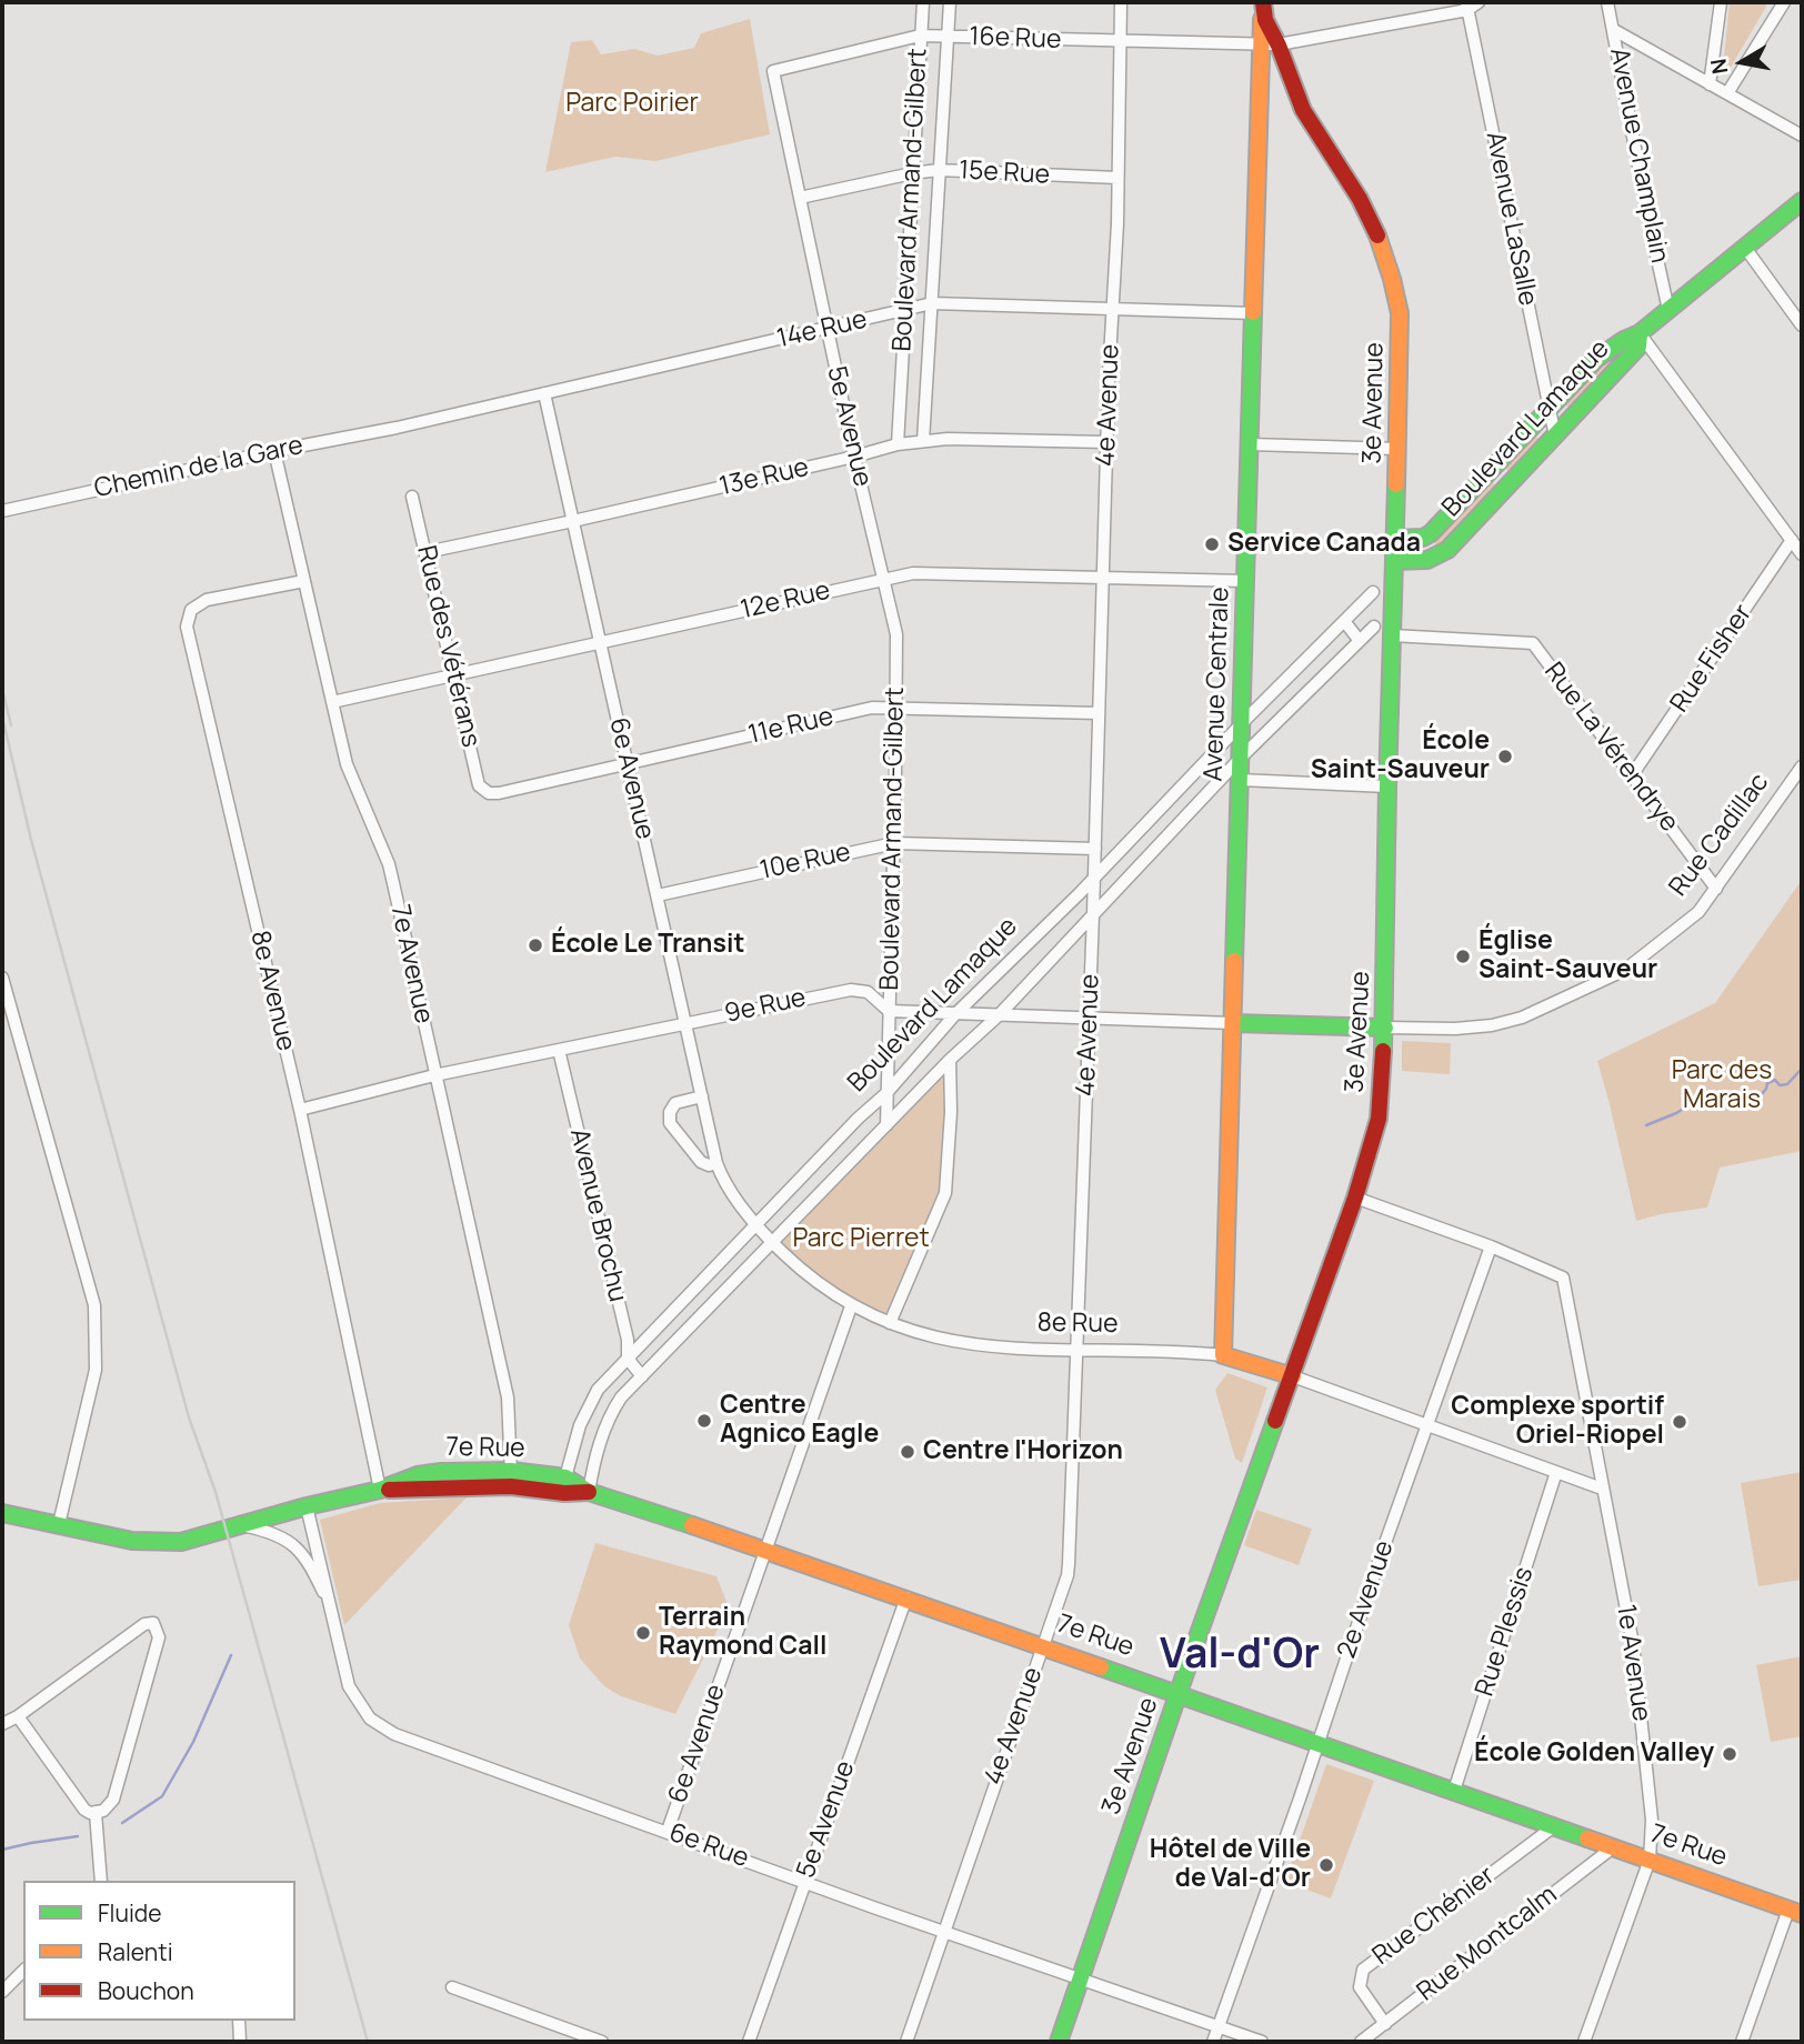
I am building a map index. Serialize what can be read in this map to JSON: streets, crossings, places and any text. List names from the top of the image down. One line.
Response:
{"streets":{"main road":["3e Avenue","Boulevard Lamaque","Avenue Centrale","Rue Cadillac","8e Rue","7e Rue"],"street":["16e Rue","Avenue Champlain","15e Rue","Boulevard Armand-Gilbert","Avenue LaSalle","14e Rue","4e Avenue","5e Avenue","Chemin de la Gare","13e Rue","12e Rue","Rue des Vétérans","Rue Fisher","11e Rue","Rue La Vérendrye","6e Avenue","10e Rue","7e Avenue","8e Avenue","9e Rue","Avenue Brochu","2e Avenue","Rue Plessis","1e Avenue","6e Rue","Rue Chénier","Rue Montcalm"]},"crossings":[["16e Rue","Boulevard Armand-Gilbert"],["16e Rue","Avenue LaSalle"],["16e Rue","3e Avenue"],["16e Rue","4e Avenue"],["16e Rue","5e Avenue"],["16e Rue","Avenue Centrale"],["15e Rue","Boulevard Armand-Gilbert"],["15e Rue","4e Avenue"],["15e Rue","5e Avenue"],["Boulevard Armand-Gilbert","14e Rue"],["Boulevard Armand-Gilbert","5e Avenue"],["Boulevard Armand-Gilbert","Boulevard Lamaque"],["Boulevard Armand-Gilbert","13e Rue"],["Boulevard Armand-Gilbert","11e Rue"],["Boulevard Armand-Gilbert","10e Rue"],["Boulevard Armand-Gilbert","9e Rue"],["Avenue LaSalle","Boulevard Lamaque"],["14e Rue","4e Avenue"],["14e Rue","5e Avenue"],["14e Rue","Chemin de la Gare"],["14e Rue","Avenue Centrale"],["14e Rue","6e Avenue"],["3e Avenue","Boulevard Lamaque"],["3e Avenue","Avenue Centrale"],["3e Avenue","Rue La Vérendrye"],["3e Avenue","Rue Cadillac"],["3e Avenue","8e Rue"],["3e Avenue","7e Rue"],["3e Avenue","6e Rue"],["4e Avenue","Boulevard Lamaque"],["4e Avenue","13e Rue"],["4e Avenue","12e Rue"],["4e Avenue","11e Rue"],["4e Avenue","10e Rue"],["4e Avenue","9e Rue"],["4e Avenue","8e Rue"],["4e Avenue","7e Rue"],["4e Avenue","6e Rue"],["5e Avenue","13e Rue"],["5e Avenue","12e Rue"],["5e Avenue","7e Rue"],["5e Avenue","6e Rue"],["Boulevard Lamaque","Avenue Centrale"],["Boulevard Lamaque","9e Rue"],["Boulevard Lamaque","Avenue Brochu"],["Boulevard Lamaque","8e Rue"],["Boulevard Lamaque","7e Rue"],["Chemin de la Gare","7e Avenue"],["13e Rue","Rue des Vétérans"],["13e Rue","6e Avenue"],["12e Rue","Rue des Vétérans"],["12e Rue","Avenue Centrale"],["12e Rue","6e Avenue"],["12e Rue","7e Avenue"],["Rue des Vétérans","11e Rue"],["Rue Fisher","Rue La Vérendrye"],["Avenue Centrale","Rue Cadillac"],["Avenue Centrale","9e Rue"],["Avenue Centrale","8e Rue"],["11e Rue","6e Avenue"],["Rue La Vérendrye","Rue Cadillac"],["6e Avenue","10e Rue"],["6e Avenue","9e Rue"],["6e Avenue","8e Rue"],["6e Avenue","7e Rue"],["6e Avenue","6e Rue"],["Rue Cadillac","9e Rue"],["7e Avenue","8e Avenue"],["7e Avenue","9e Rue"],["7e Avenue","7e Rue"],["8e Avenue","9e Rue"],["8e Avenue","7e Rue"],["9e Rue","Avenue Brochu"],["8e Rue","2e Avenue"],["8e Rue","Rue Plessis"],["8e Rue","1e Avenue"],["7e Rue","2e Avenue"],["7e Rue","Rue Plessis"],["7e Rue","1e Avenue"],["7e Rue","6e Rue"],["7e Rue","Rue Chénier"],["7e Rue","Rue Montcalm"],["2e Avenue","1e Avenue"],["2e Avenue","6e Rue"],["Rue Chénier","Rue Montcalm"]],"districts":["Val-d'Or"],"parks":["Parc Poirier","Parc des Marais","Parc Pierret"],"places":["Service Canada","École Saint-Sauveur","École Le Transit","Église Saint-Sauveur","Centre Agnico Eagle","Complexe sportif Oriel-Riopel","Centre l'Horizon","Terrain Raymond Call","École Golden Valley","Hôtel de Ville de Val-d'Or"],"legend":["Fluide","Ralenti","Bouchon"],"north":"left"}
